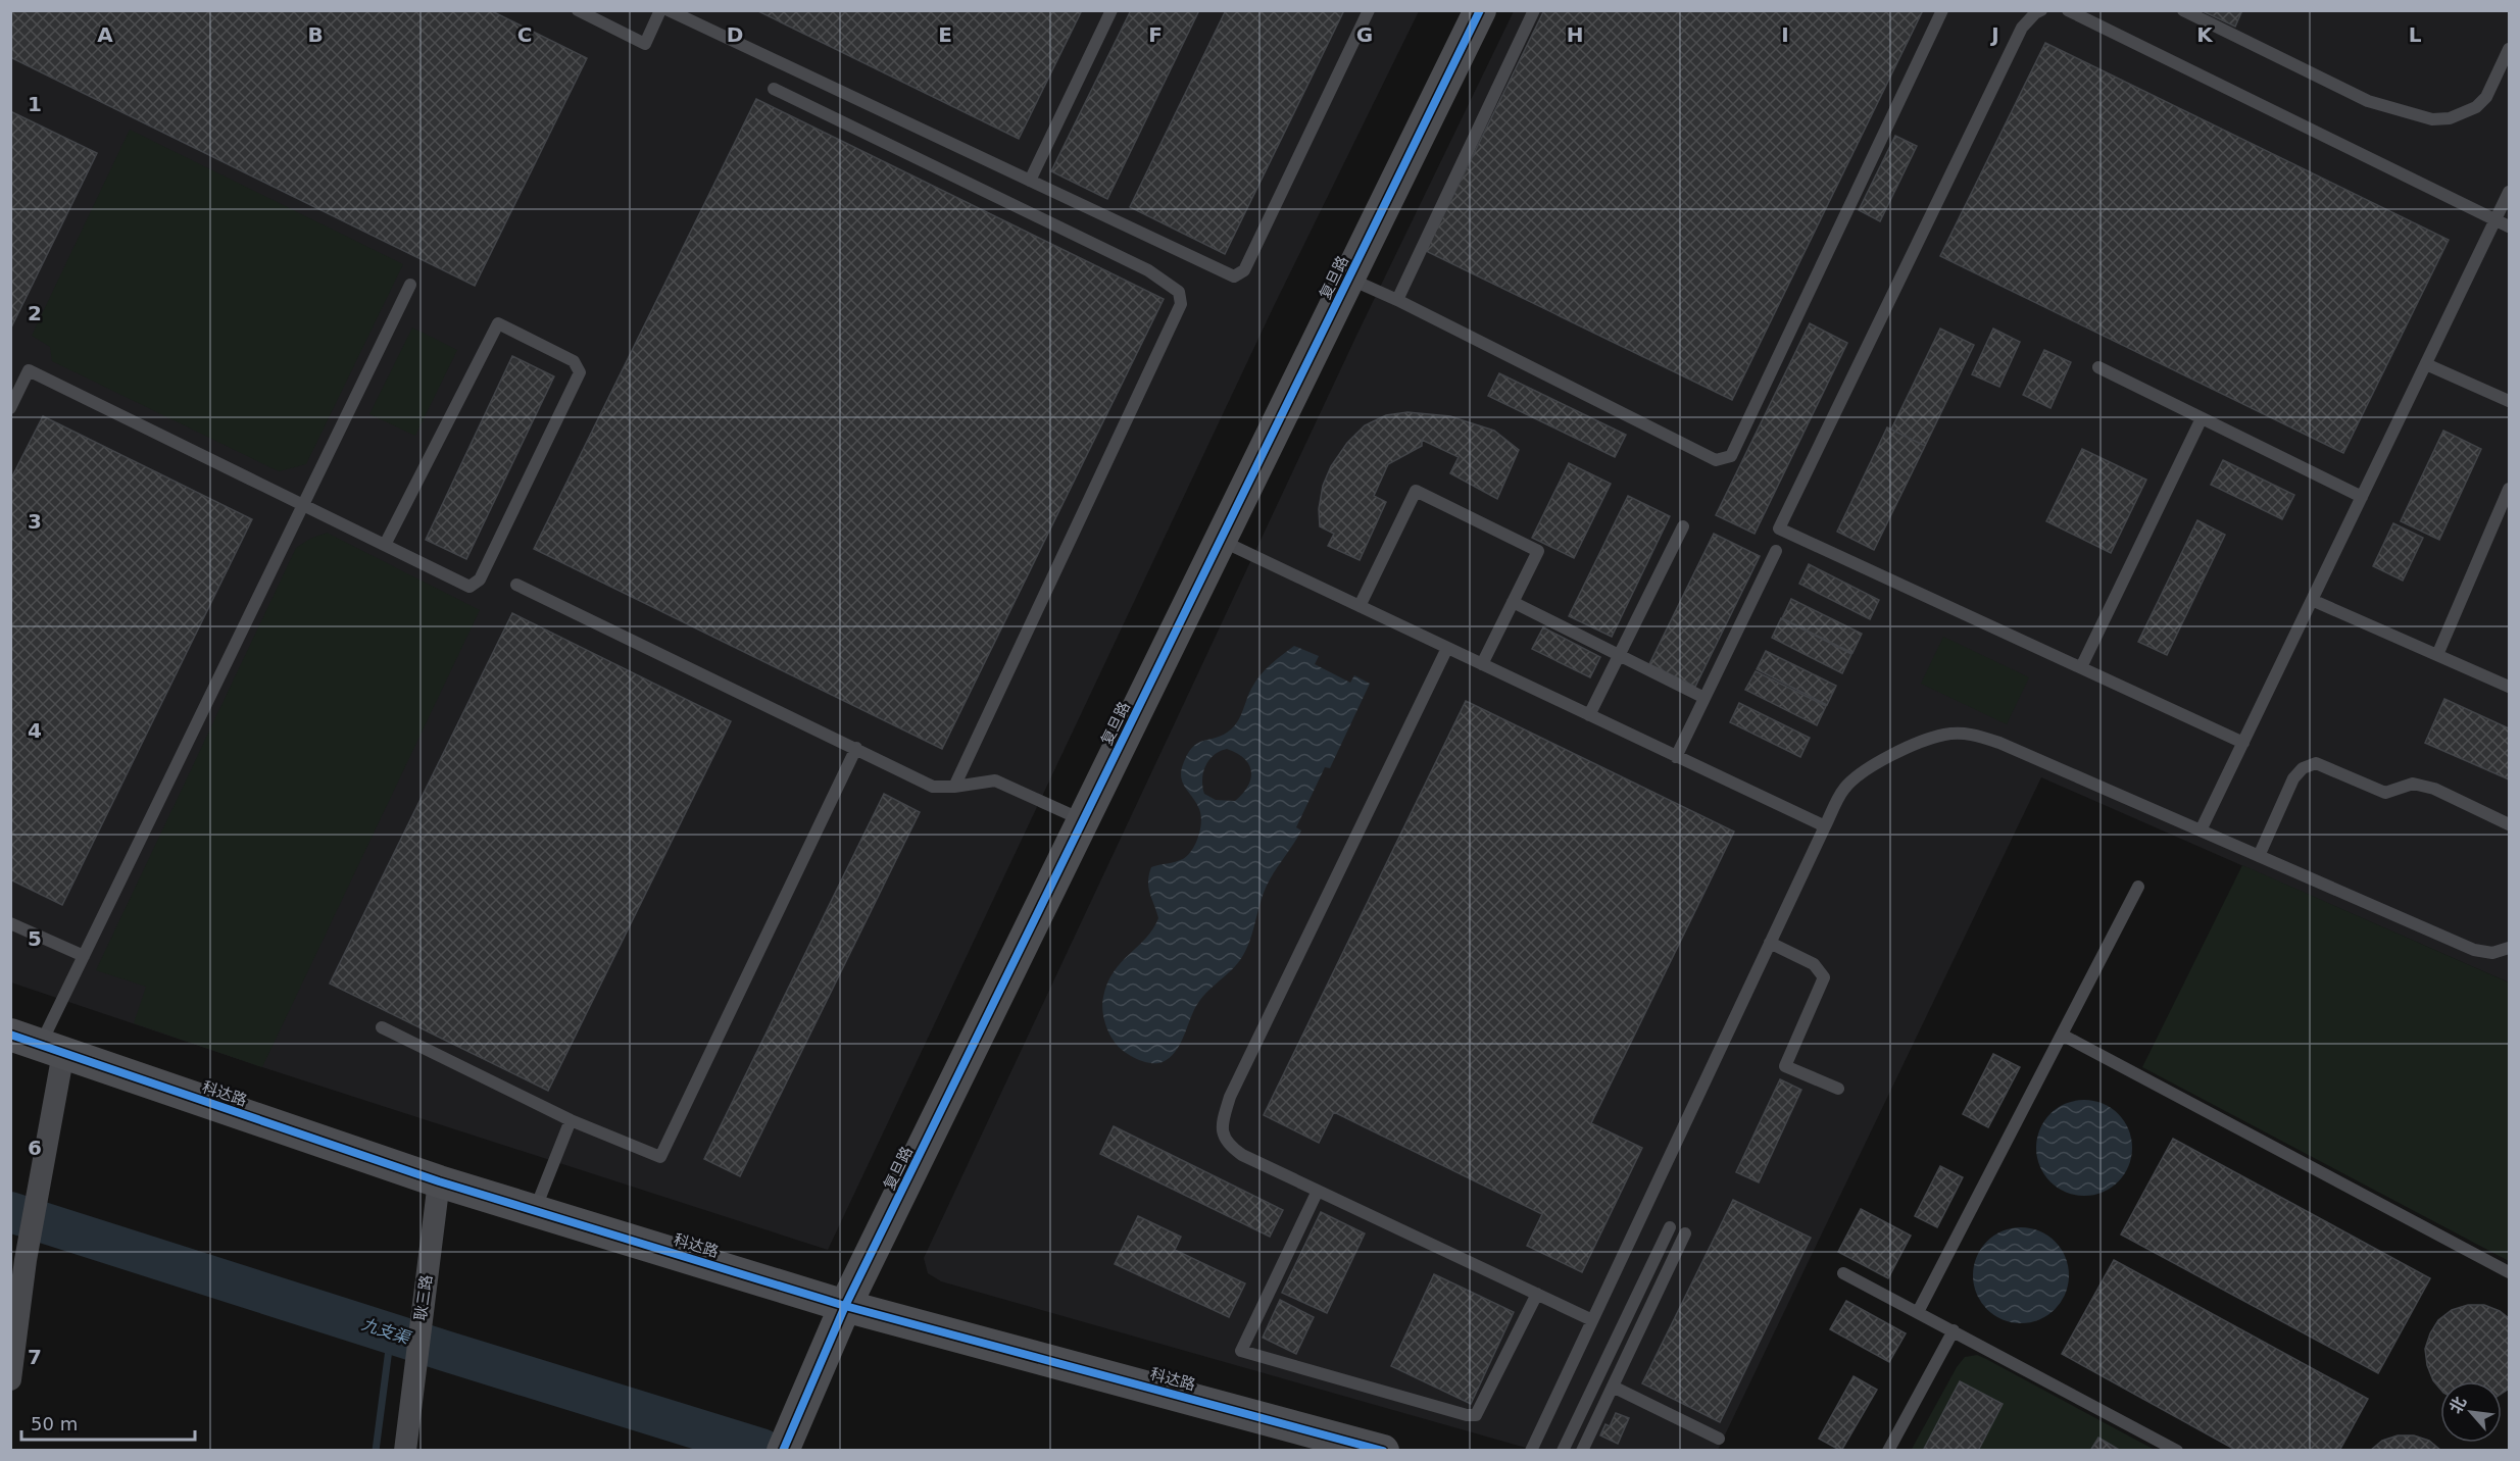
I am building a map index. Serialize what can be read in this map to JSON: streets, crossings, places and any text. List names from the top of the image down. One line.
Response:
{"streets":{"street":["复旦路","科达路","耿三路"]},"crossings":[["复旦路","科达路"],["科达路","耿三路"]],"water":["九支渠"],"scale_bar":"50 m","north":"top left","grid":{"columns":["A","B","C","D","E","F","G","H","I","J","K","L"],"rows":["1","2","3","4","5","6","7"]}}
